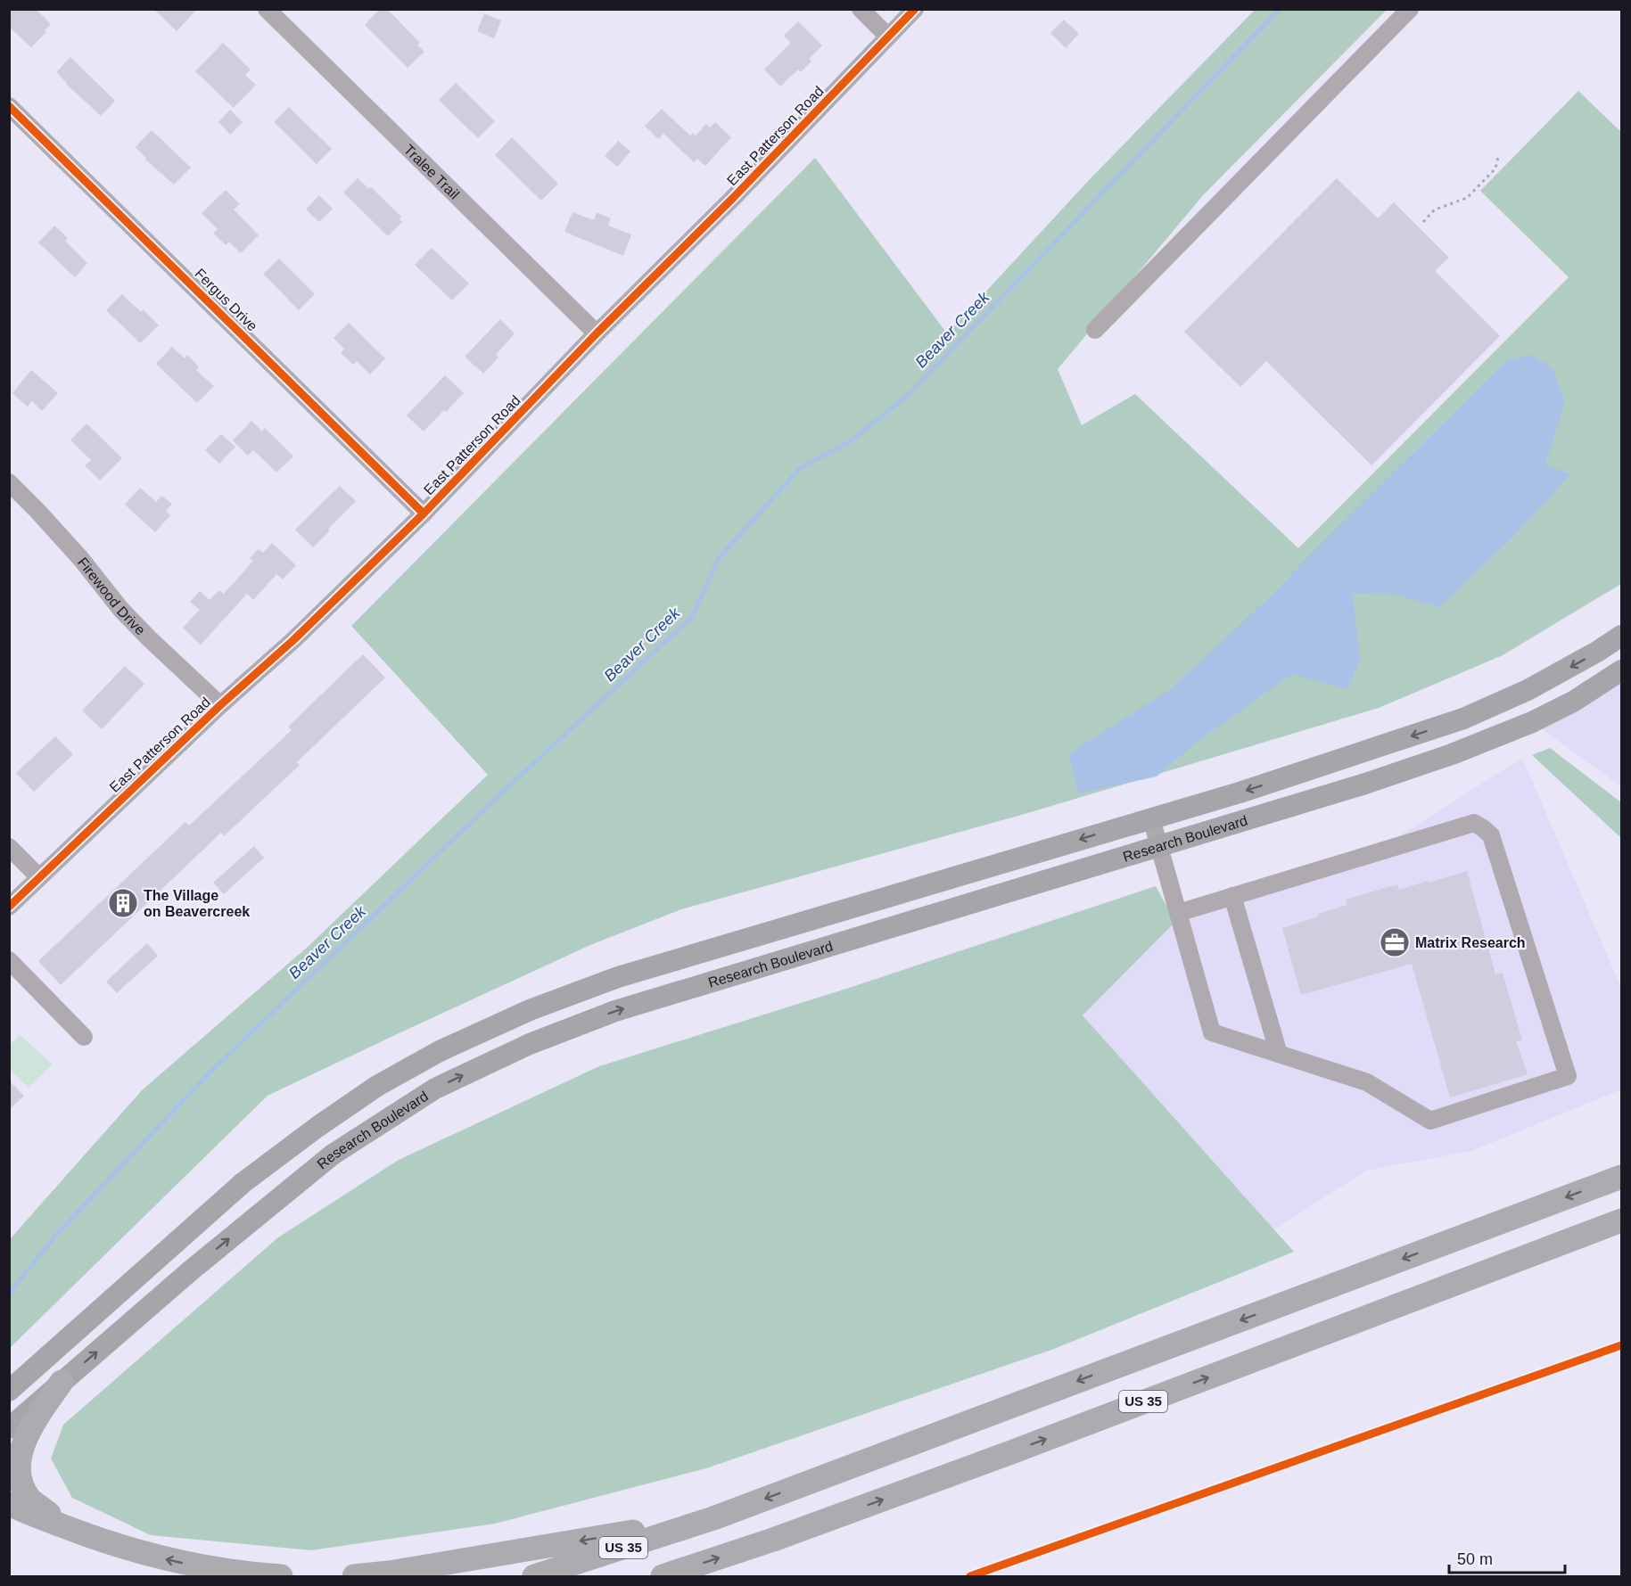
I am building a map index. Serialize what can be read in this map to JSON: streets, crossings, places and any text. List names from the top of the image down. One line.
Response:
{"streets":{"highway":["US 35"],"main road":["Research Boulevard"],"street":["East Patterson Road","Tralee Trail","Fergus Drive","Firewood Drive"]},"crossings":[["East Patterson Road","Tralee Trail"],["East Patterson Road","Fergus Drive"],["East Patterson Road","Firewood Drive"]],"water":["Beaver Creek"],"places":{"building":["The Village on Beavercreek"],"office":["Matrix Research"]},"scale_bar":"50 m"}
